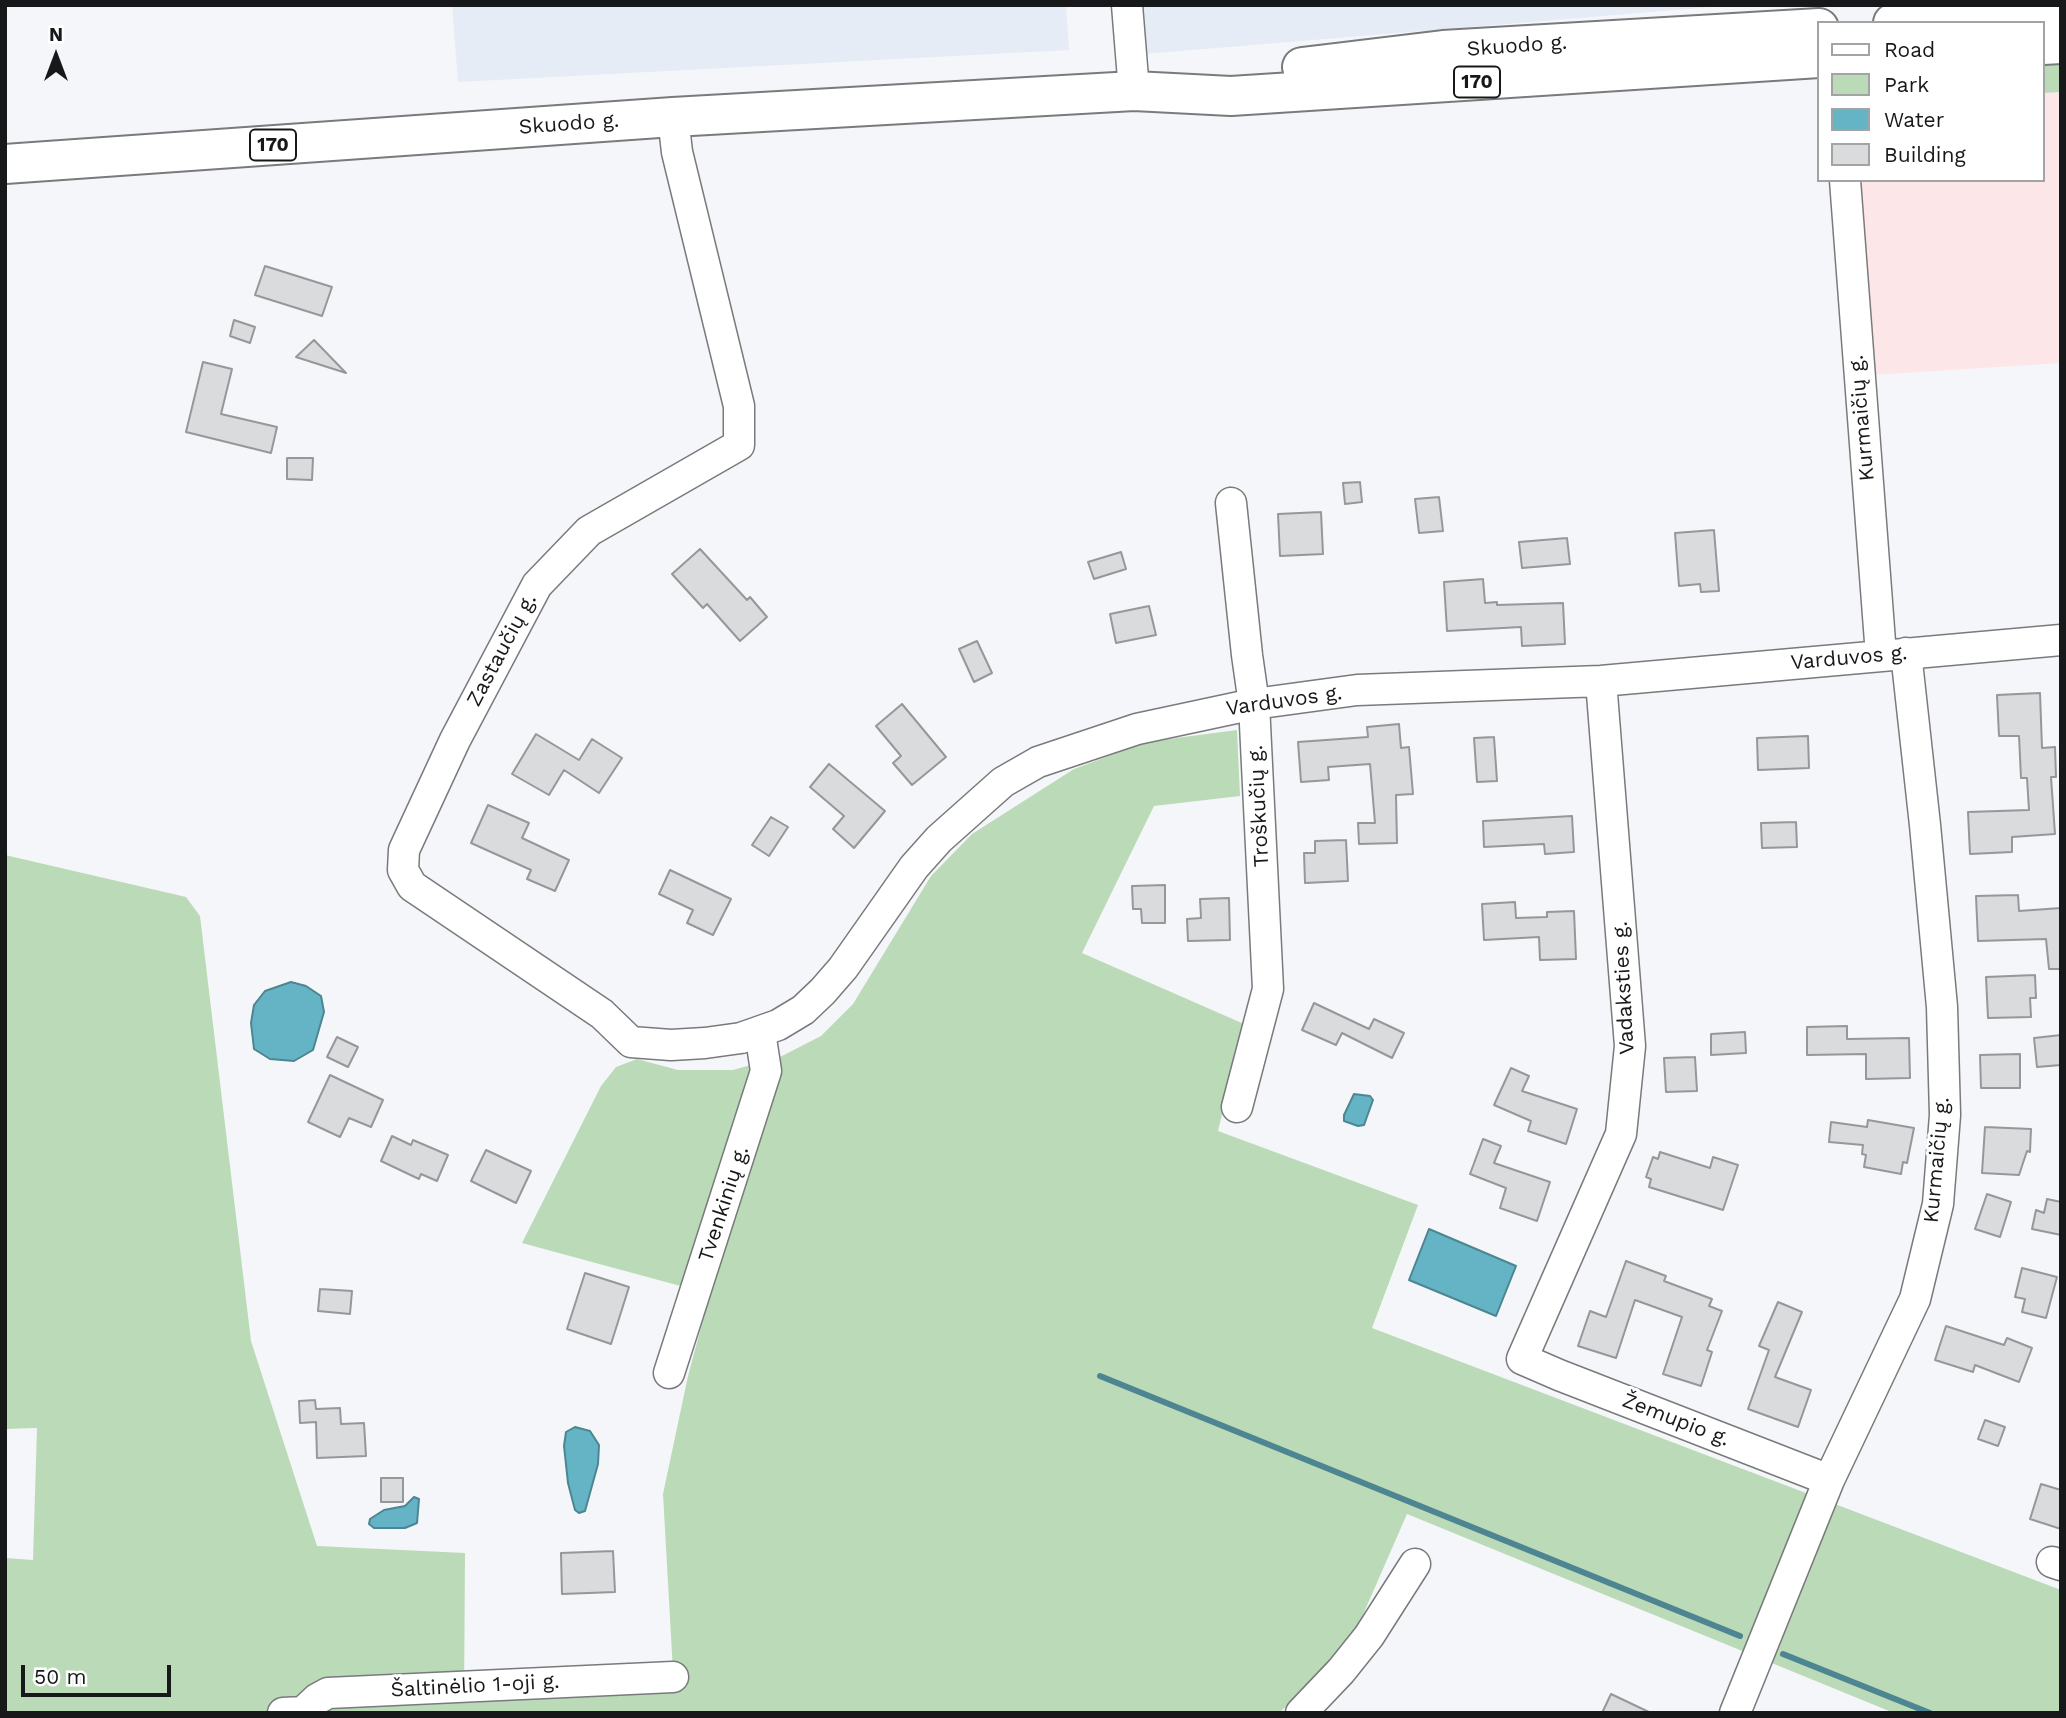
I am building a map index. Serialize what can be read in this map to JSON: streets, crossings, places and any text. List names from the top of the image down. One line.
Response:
{"streets":{"main road":["Skuodo g.","170"],"street":["Kurmaičių g.","Zastaučių g.","Varduvos g.","Troškučių g.","Vadaksties g.","Tvenkinių g.","Žemupio g.","Šaltinėlio 1-oji g."]},"crossings":[["Skuodo g.","Zastaučių g."],["Kurmaičių g.","Varduvos g."],["Kurmaičių g.","Žemupio g."],["Zastaučių g.","Varduvos g."],["Varduvos g.","Troškučių g."],["Varduvos g.","Vadaksties g."],["Varduvos g.","Tvenkinių g."],["Vadaksties g.","Žemupio g."]],"legend":["Road","Park","Water","Building"],"scale_bar":"50 m","north":"top"}
